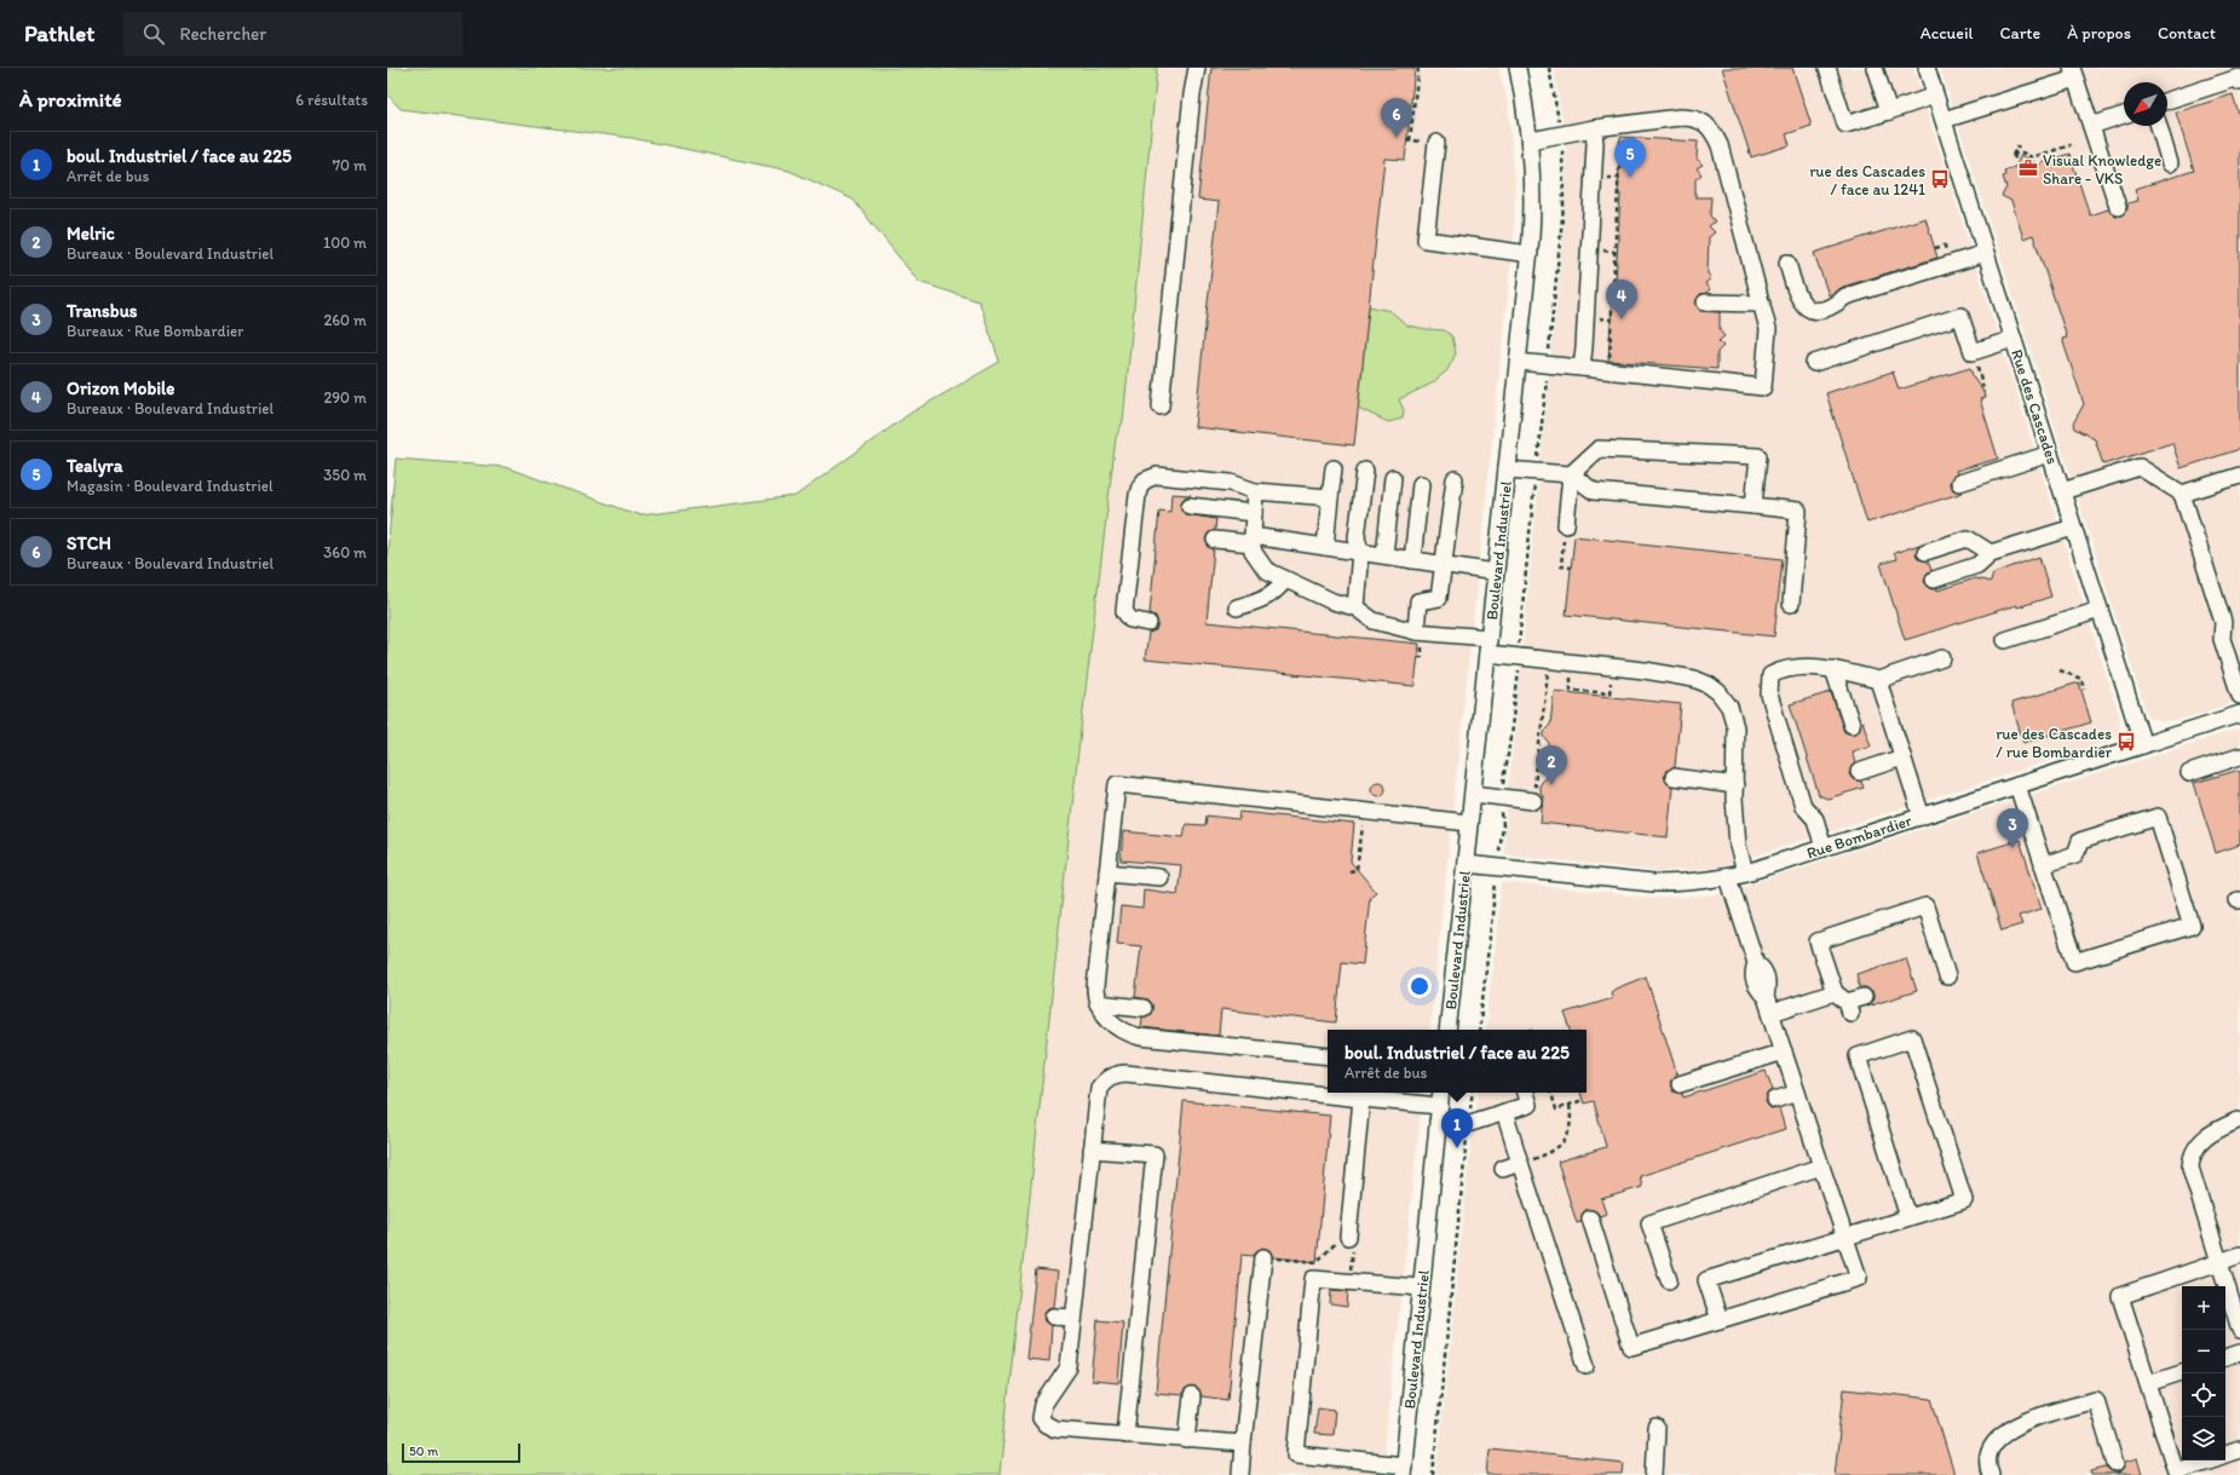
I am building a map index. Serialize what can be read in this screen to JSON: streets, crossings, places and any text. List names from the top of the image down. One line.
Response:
{"streets":{"street":["Rue des Cascades","Boulevard Industriel","Rue Bombardier"]},"crossings":[["Rue des Cascades","Rue Bombardier"],["Boulevard Industriel","Rue Bombardier"]],"places":{"office":["Visual Knowledge Share - VKS"],"bus stop":["rue des Cascades / face au 1241","rue des Cascades / rue Bombardier"]},"scale_bar":"50 m","north":"bottom left","page":{"header":"Pathlet","search":"Rechercher","nav":["Accueil","Carte","À propos","Contact"],"heading":["À proximité","6 résultats"],"pins":["6","5","4","2","3","1"],"list":[{"mark":"1","name":"boul. Industriel / face au 225","note":"Arrêt de bus","value":"70 m"},{"mark":"2","name":"Melric","note":"Bureaux · Boulevard Industriel","value":"100 m"},{"mark":"3","name":"Transbus","note":"Bureaux · Rue Bombardier","value":"260 m"},{"mark":"4","name":"Orizon Mobile","note":"Bureaux · Boulevard Industriel","value":"290 m"},{"mark":"5","name":"Tealyra","note":"Magasin · Boulevard Industriel","value":"350 m"},{"mark":"6","name":"STCH","note":"Bureaux · Boulevard Industriel","value":"360 m"}],"popup":["boul. Industriel / face au 225","Arrêt de bus"],"map_buttons":["+","−"],"scale":"50 m"}}
